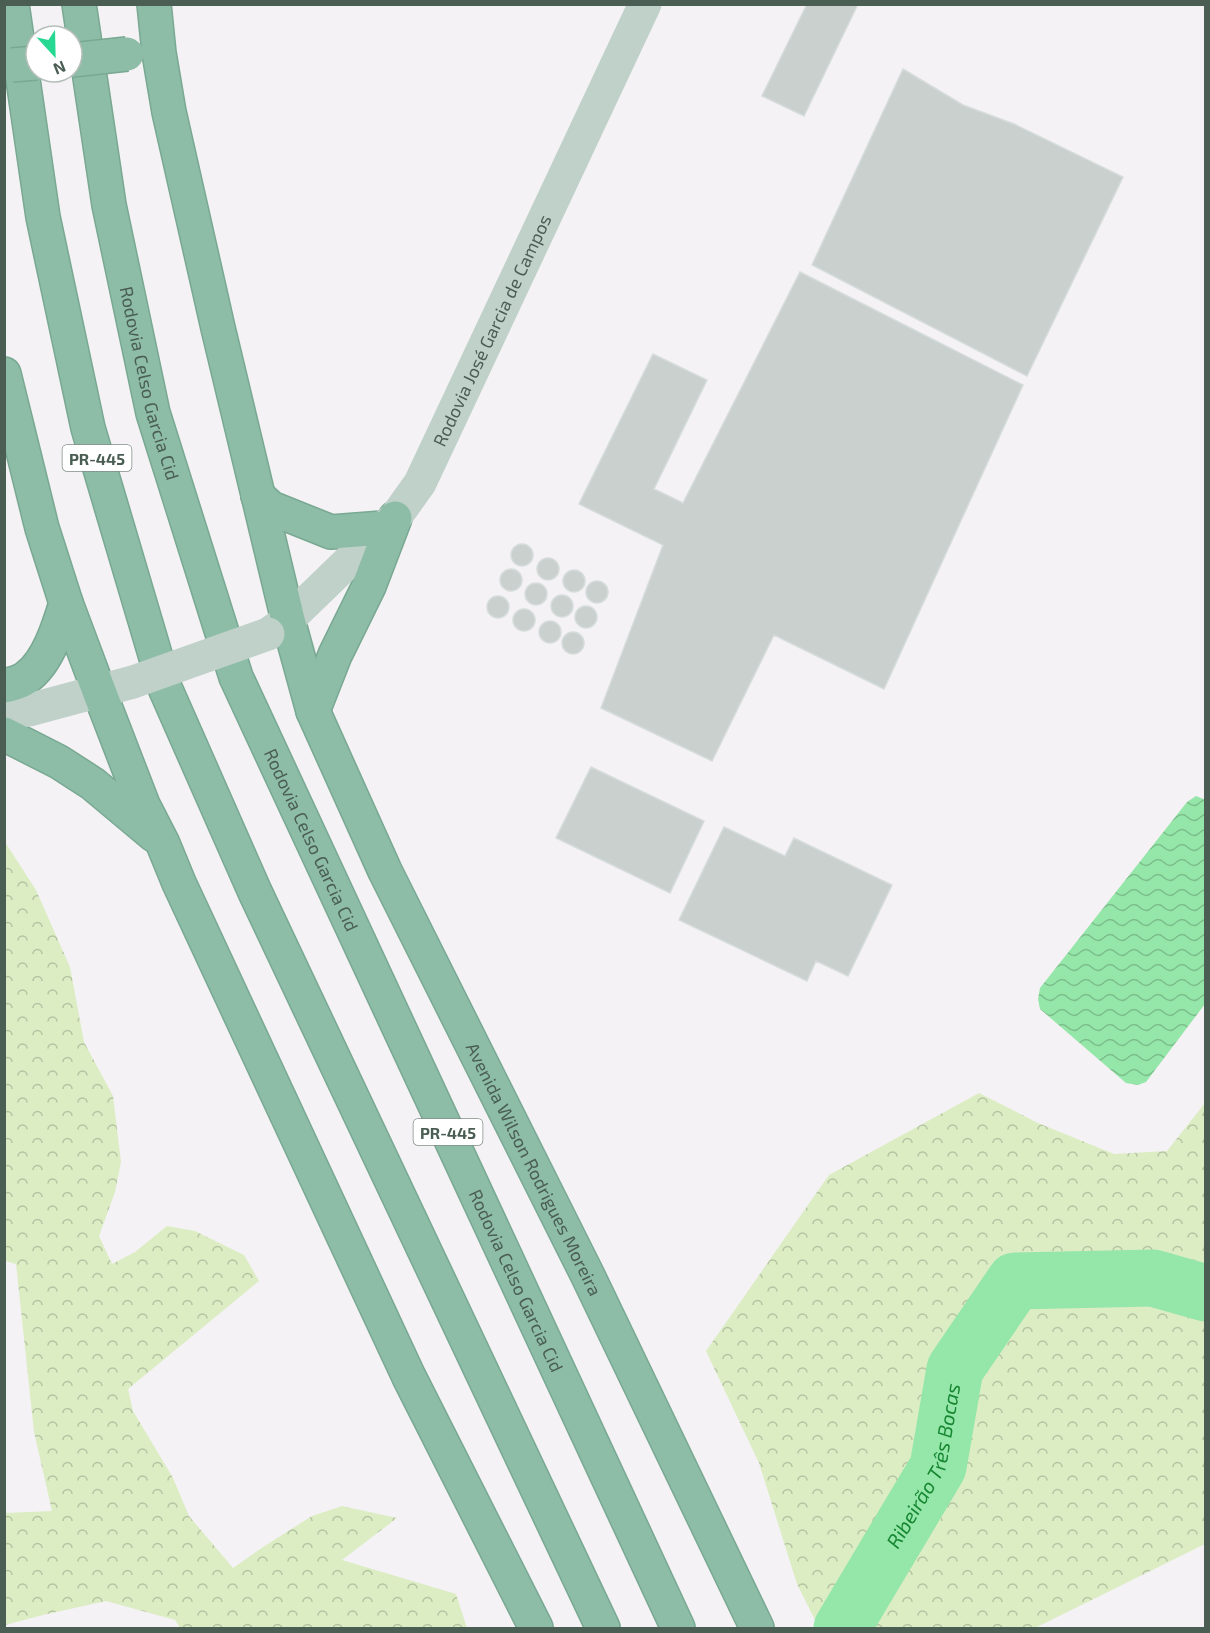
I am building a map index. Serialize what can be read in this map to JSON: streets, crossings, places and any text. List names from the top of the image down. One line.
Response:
{"streets":{"highway":["Rodovia Celso Garcia Cid","PR-445","Avenida Wilson Rodrigues Moreira"],"street":["Rodovia José Garcia de Campos"]},"crossings":[["Rodovia José Garcia de Campos","PR-445"],["PR-445","Avenida Wilson Rodrigues Moreira"]],"water":["Ribeirão Três Bocas"],"north":"bottom"}
